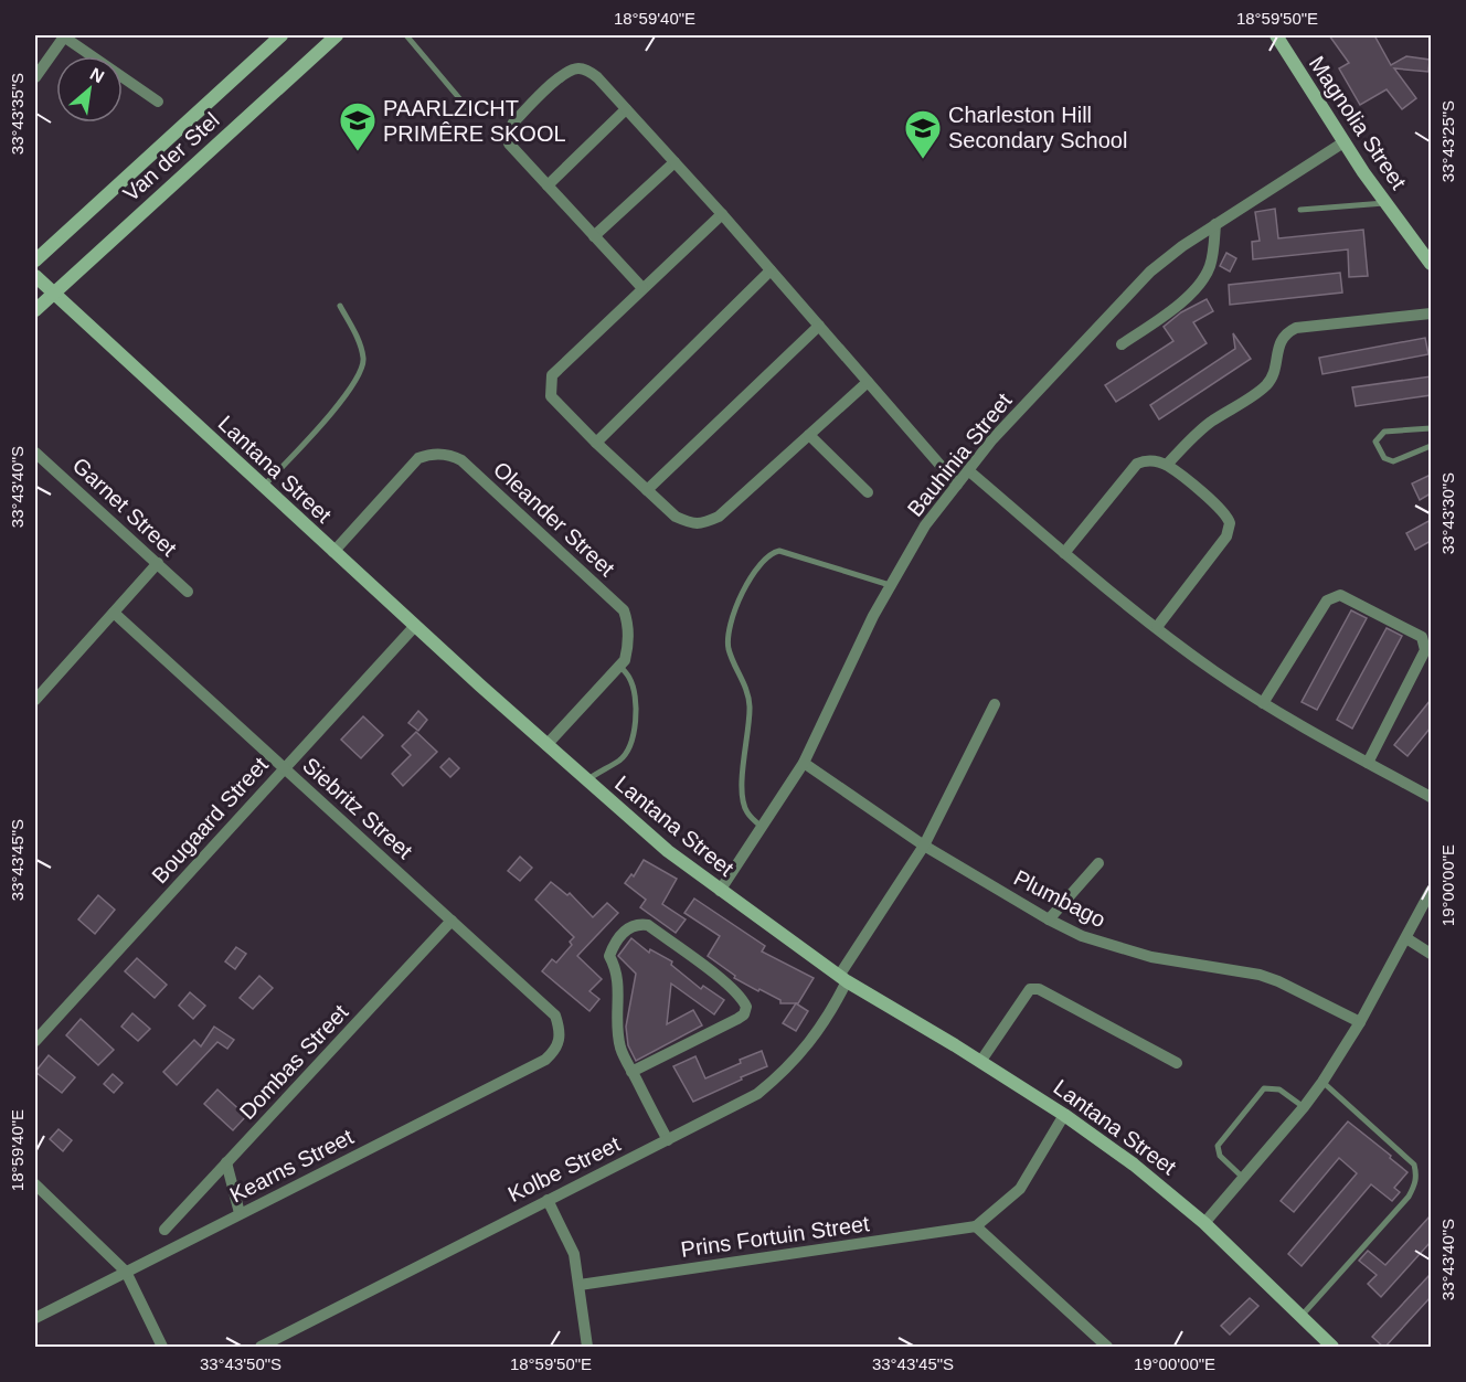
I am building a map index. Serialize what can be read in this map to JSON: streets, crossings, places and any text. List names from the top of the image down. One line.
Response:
{"streets":{"street":["Magnolia Street","Van der Stel","Bauhinia Street","Lantana Street","Garnet Street","Oleander Street","Siebritz Street","Bougaard Street","Plumbago","Dombas Street","Kearns Street","Kolbe Street","Prins Fortuin Street"]},"crossings":[["Magnolia Street","Bauhinia Street"],["Van der Stel","Lantana Street"],["Bauhinia Street","Lantana Street"],["Bauhinia Street","Plumbago"],["Lantana Street","Oleander Street"],["Lantana Street","Bougaard Street"],["Lantana Street","Kolbe Street"],["Siebritz Street","Bougaard Street"],["Siebritz Street","Dombas Street"],["Siebritz Street","Kearns Street"],["Plumbago","Kolbe Street"]],"places":{"school or university":["PAARLZICHT PRIMÊRE SKOOL","Charleston Hill Secondary School"]},"north":"top right","coordinates":["18°59'40\"E","18°59'50\"E","33°43'35\"S","33°43'25\"S","33°43'40\"S","33°43'30\"S","33°43'45\"S","19°00'00\"E","33°43'50\"S"]}
